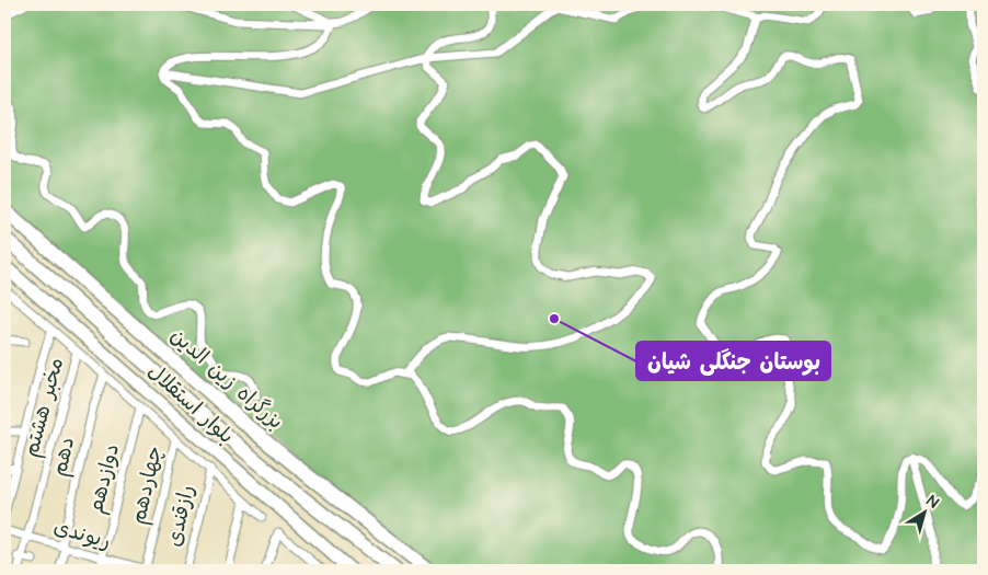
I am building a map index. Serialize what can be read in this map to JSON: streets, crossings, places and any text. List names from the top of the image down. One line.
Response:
{"streets":{"highway":["بزرگراه زین الدین"],"main road":["بلوار استقلال"],"street":["مخبر هشتم","دهم","دوازدهم","چهاردهم","رازقندی","ریوندی"]},"crossings":[["مخبر هشتم","ریوندی"],["دهم","ریوندی"],["دوازدهم","ریوندی"],["چهاردهم","ریوندی"]],"places":["بوستان جنگلی شیان"],"north":"top right"}
